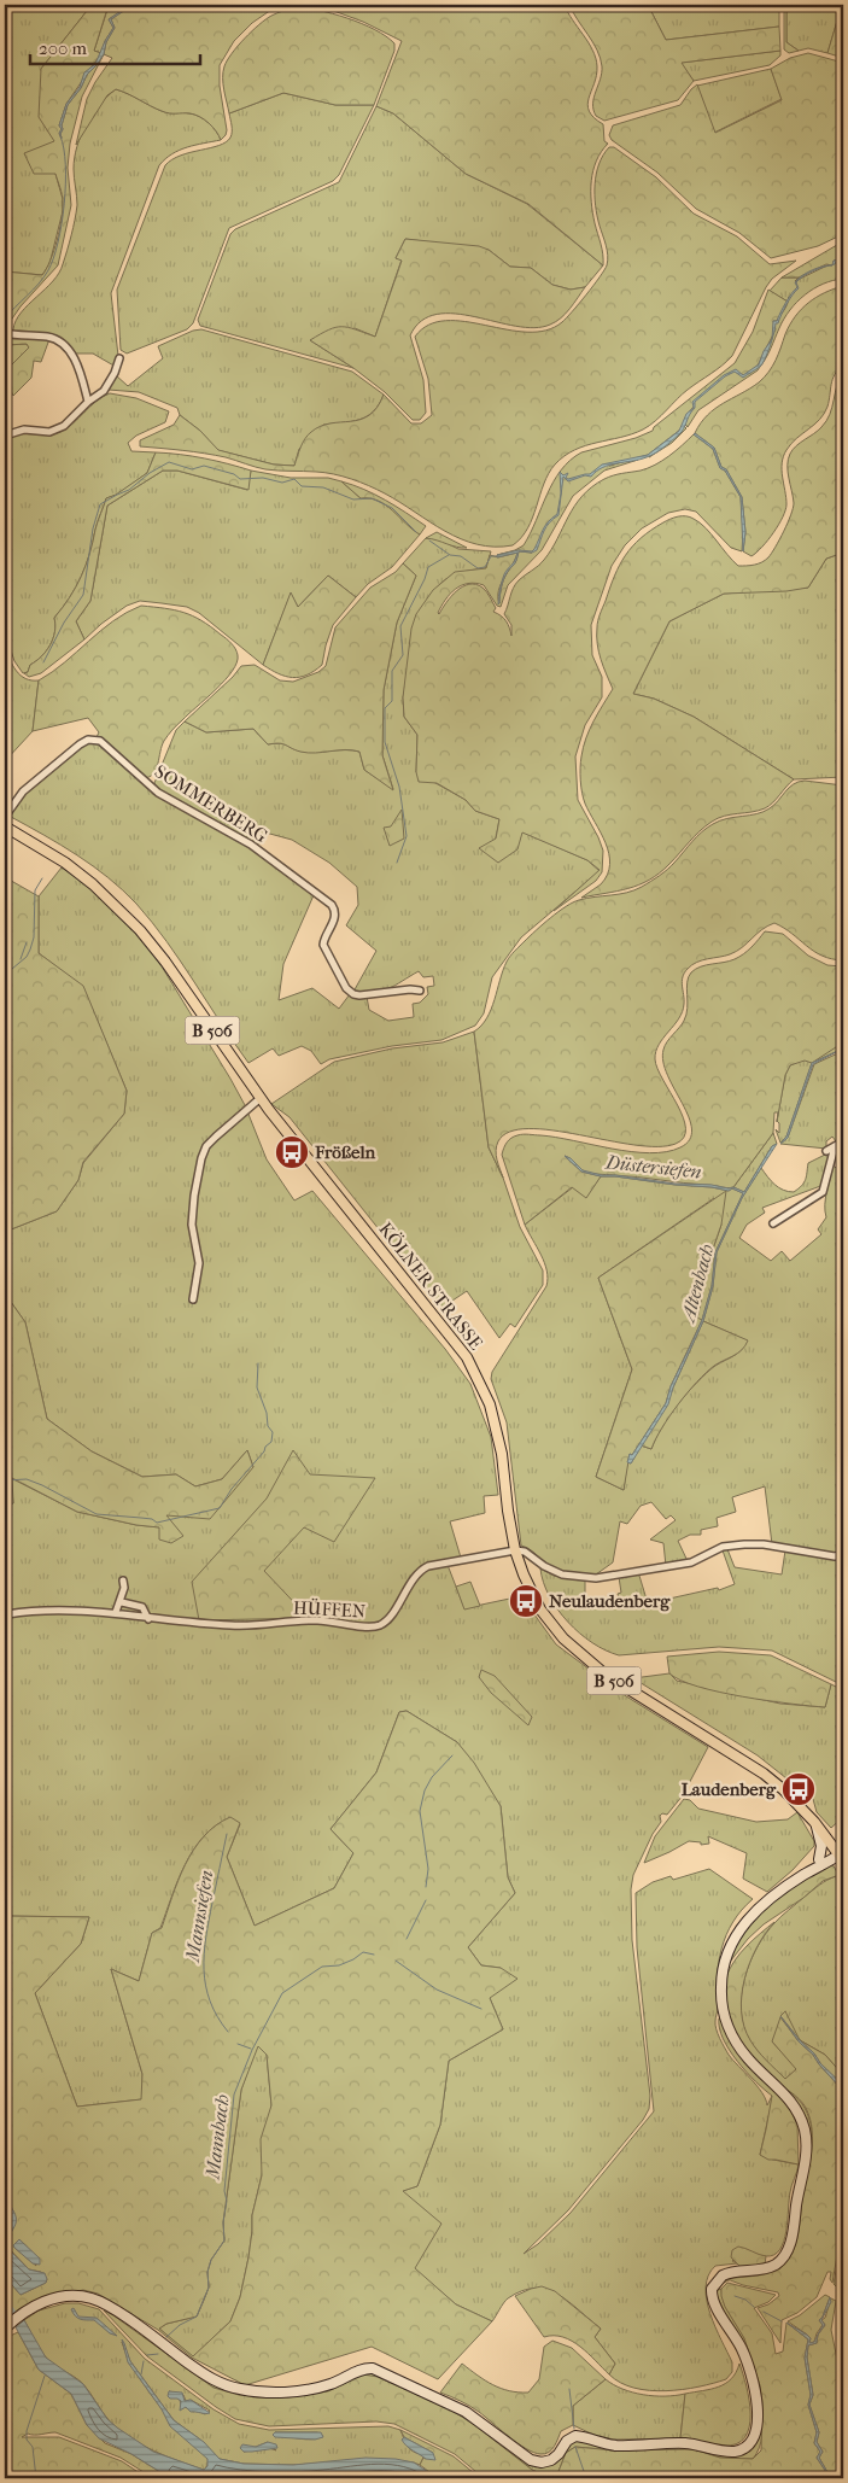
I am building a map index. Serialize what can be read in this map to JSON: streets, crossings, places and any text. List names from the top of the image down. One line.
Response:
{"streets":{"main road":["B 506","KÖLNER STRASSE"],"street":["SOMMERBERG","HÜFFEN"]},"crossings":[["B 506","KÖLNER STRASSE"],["B 506","HÜFFEN"],["KÖLNER STRASSE","HÜFFEN"]],"water":["Düstersiefen","Altenbach","Mannsiefen","Mannbach"],"places":{"bus stop":["Frößeln","Neulaudenberg","Laudenberg"]},"scale_bar":"200 m"}
